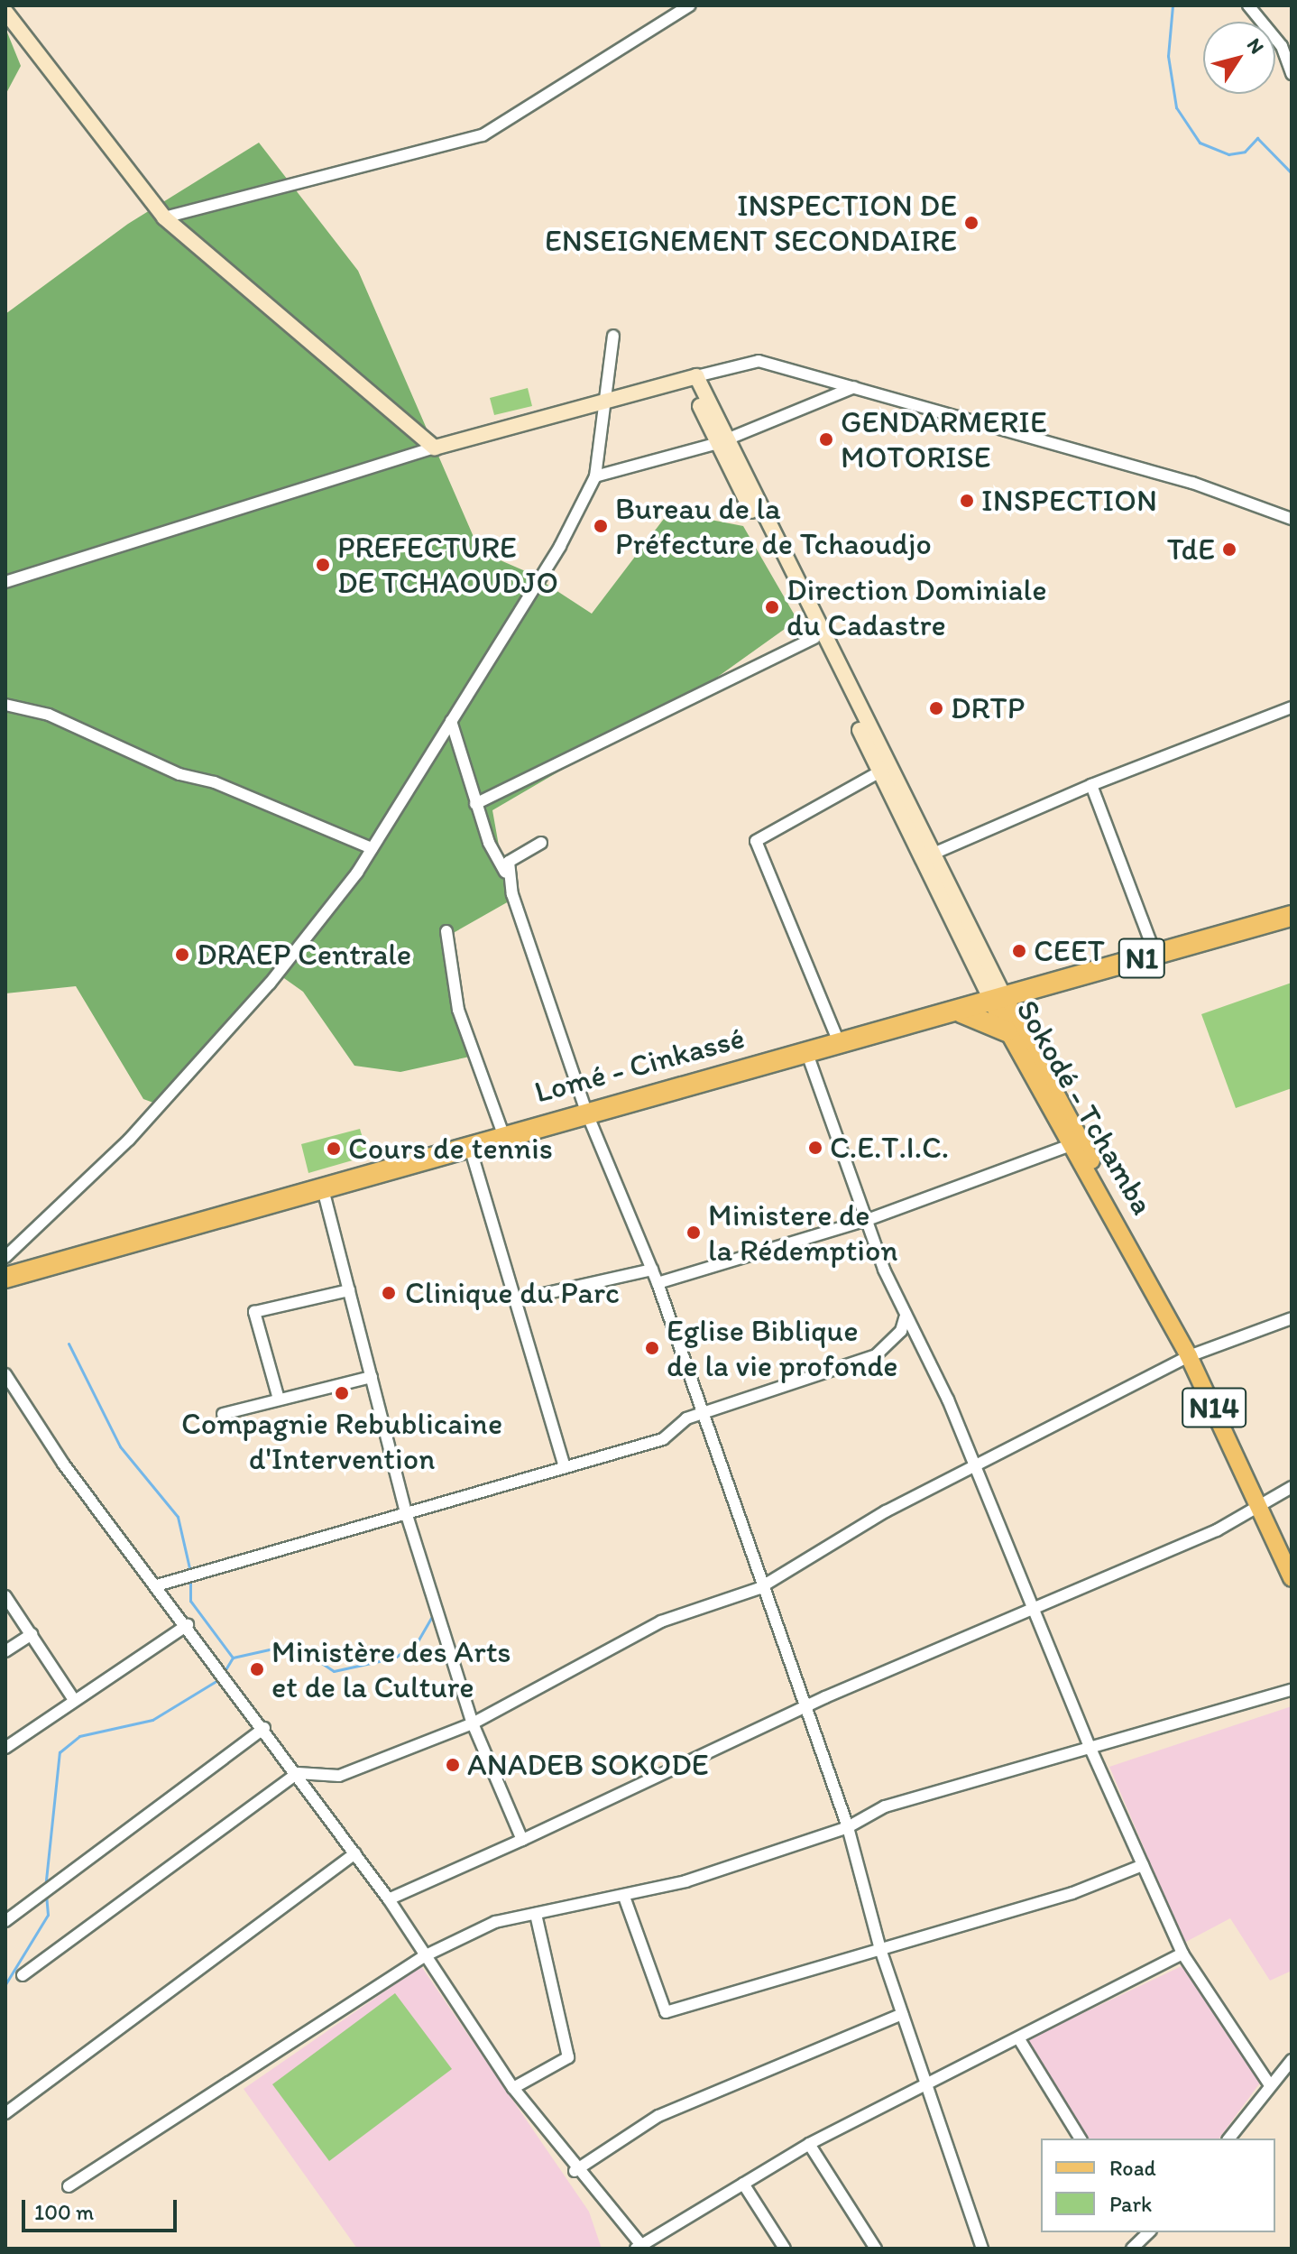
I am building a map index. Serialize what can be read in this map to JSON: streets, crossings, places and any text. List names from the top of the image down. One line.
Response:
{"streets":{"highway":["N1","Lomé - Cinkassé"],"main road":["Sokodé - Tchamba","N14"]},"crossings":[["Lomé - Cinkassé","Sokodé - Tchamba"]],"places":["INSPECTION DE ENSEIGNEMENT SECONDAIRE","GENDARMERIE MOTORISE","INSPECTION","Bureau de la Préfecture de Tchaoudjo","TdE","PREFECTURE DE TCHAOUDJO","Direction Dominiale du Cadastre","DRTP","CEET","DRAEP Centrale","C.E.T.I.C.","Cours de tennis","Ministere de la Rédemption","Clinique du Parc","Eglise Biblique de la vie profonde","Compagnie Rebublicaine d'Intervention","Ministère des Arts et de la Culture","ANADEB SOKODE"],"legend":["Road","Park"],"scale_bar":"100 m","north":"top right"}
